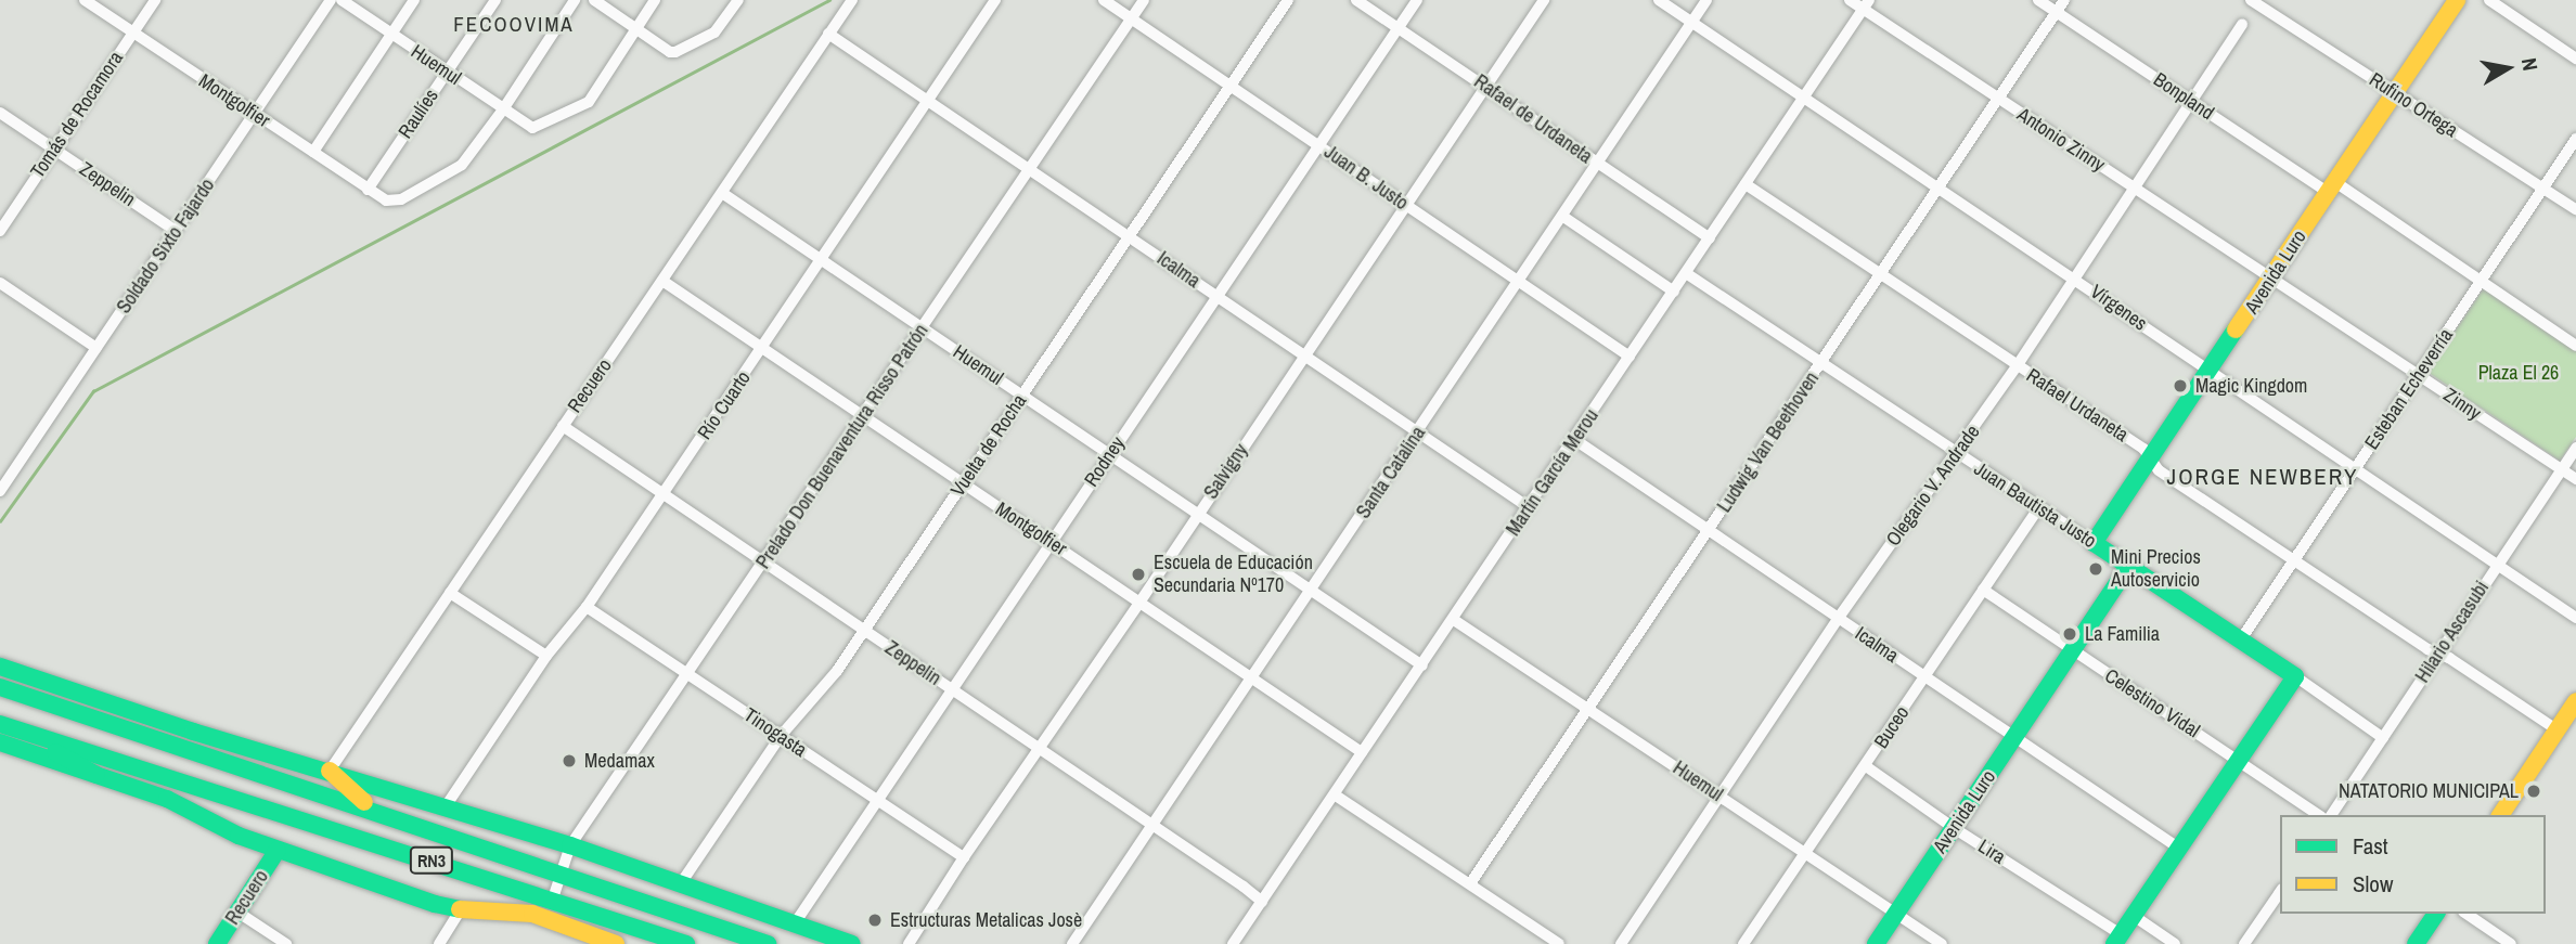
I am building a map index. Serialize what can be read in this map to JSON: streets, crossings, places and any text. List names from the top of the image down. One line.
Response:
{"streets":{"main road":["Avenida Luro","Recuero","Juan Bautista Justo","RN3"],"street":["Huemul","Bonpland","Montgolfier","Rufino Ortega","Raulíes","Tomás de Rocamora","Rafael de Urdaneta","Antonio Zinny","Juan B. Justo","Zeppelin","Soldado Sixto Fajardo","Icalma","Vírgenes","Esteban Echeverría","Zinny","Río Cuarto","Rafael Urdaneta","Ludwig Van Beethoven","Vuelta de Rocha","Prelado Don Buenaventura Risso Patrón","Rodney","Salvigny","Santa Catalina","Martín García Merou","Olegario V. Andrade","Hilario Ascasubi","Celestino Vidal","Buceo","Tinogasta","Lira"]},"crossings":[["Huemul","Montgolfier"],["Huemul","Raulíes"],["Huemul","Avenida Luro"],["Huemul","Recuero"],["Huemul","Río Cuarto"],["Huemul","Ludwig Van Beethoven"],["Huemul","Vuelta de Rocha"],["Huemul","Prelado Don Buenaventura Risso Patrón"],["Huemul","Rodney"],["Huemul","Salvigny"],["Huemul","Santa Catalina"],["Huemul","Martín García Merou"],["Huemul","Olegario V. Andrade"],["Huemul","Buceo"],["Bonpland","Avenida Luro"],["Bonpland","Esteban Echeverría"],["Bonpland","Ludwig Van Beethoven"],["Bonpland","Olegario V. Andrade"],["Montgolfier","Raulíes"],["Montgolfier","Tomás de Rocamora"],["Montgolfier","Soldado Sixto Fajardo"],["Montgolfier","Recuero"],["Montgolfier","Río Cuarto"],["Montgolfier","Vuelta de Rocha"],["Montgolfier","Prelado Don Buenaventura Risso Patrón"],["Montgolfier","Rodney"],["Montgolfier","Salvigny"],["Montgolfier","Santa Catalina"],["Montgolfier","Martín García Merou"],["Rufino Ortega","Avenida Luro"],["Rufino Ortega","Esteban Echeverría"],["Tomás de Rocamora","Zeppelin"],["Rafael de Urdaneta","Rodney"],["Rafael de Urdaneta","Salvigny"],["Rafael de Urdaneta","Santa Catalina"],["Rafael de Urdaneta","Martín García Merou"],["Antonio Zinny","Avenida Luro"],["Antonio Zinny","Zinny"],["Antonio Zinny","Ludwig Van Beethoven"],["Antonio Zinny","Martín García Merou"],["Antonio Zinny","Olegario V. Andrade"],["Juan B. Justo","Vuelta de Rocha"],["Juan B. Justo","Prelado Don Buenaventura Risso Patrón"],["Juan B. Justo","Rodney"],["Juan B. Justo","Salvigny"],["Juan B. Justo","Santa Catalina"],["Juan B. Justo","Martín García Merou"],["Zeppelin","Soldado Sixto Fajardo"],["Zeppelin","Recuero"],["Zeppelin","Río Cuarto"],["Zeppelin","Vuelta de Rocha"],["Zeppelin","Prelado Don Buenaventura Risso Patrón"],["Zeppelin","Rodney"],["Zeppelin","Salvigny"],["Zeppelin","Santa Catalina"],["Zeppelin","Martín García Merou"],["Icalma","Avenida Luro"],["Icalma","Recuero"],["Icalma","Río Cuarto"],["Icalma","Ludwig Van Beethoven"],["Icalma","Vuelta de Rocha"],["Icalma","Prelado Don Buenaventura Risso Patrón"],["Icalma","Rodney"],["Icalma","Salvigny"],["Icalma","Santa Catalina"],["Icalma","Martín García Merou"],["Icalma","Olegario V. Andrade"],["Icalma","Buceo"],["Avenida Luro","Vírgenes"],["Avenida Luro","Zinny"],["Avenida Luro","Rafael Urdaneta"],["Avenida Luro","Juan Bautista Justo"],["Avenida Luro","Celestino Vidal"],["Avenida Luro","Lira"],["Vírgenes","Esteban Echeverría"],["Vírgenes","Ludwig Van Beethoven"],["Vírgenes","Santa Catalina"],["Vírgenes","Martín García Merou"],["Vírgenes","Olegario V. Andrade"],["Vírgenes","Hilario Ascasubi"],["Esteban Echeverría","Zinny"],["Esteban Echeverría","Rafael Urdaneta"],["Esteban Echeverría","Juan Bautista Justo"],["Zinny","Hilario Ascasubi"],["Río Cuarto","Tinogasta"],["Rafael Urdaneta","Ludwig Van Beethoven"],["Rafael Urdaneta","Martín García Merou"],["Rafael Urdaneta","Olegario V. Andrade"],["Rafael Urdaneta","Hilario Ascasubi"],["Ludwig Van Beethoven","Juan Bautista Justo"],["Vuelta de Rocha","Tinogasta"],["Prelado Don Buenaventura Risso Patrón","Tinogasta"],["Prelado Don Buenaventura Risso Patrón","RN3"],["Rodney","Tinogasta"],["Salvigny","Tinogasta"],["Martín García Merou","Juan Bautista Justo"],["Olegario V. Andrade","Juan Bautista Justo"],["Juan Bautista Justo","Hilario Ascasubi"],["Juan Bautista Justo","Buceo"],["Celestino Vidal","Buceo"],["Buceo","Lira"]],"districts":["FECOOVIMA","JORGE NEWBERY"],"parks":["Plaza El 26"],"places":["Magic Kingdom","Mini Precios Autoservicio","Escuela de Educación Secundaria Nº170","La Familia","Medamax","NATATORIO MUNICIPAL","Estructuras Metalicas Josè"],"legend":["Fast","Slow"],"north":"right"}
